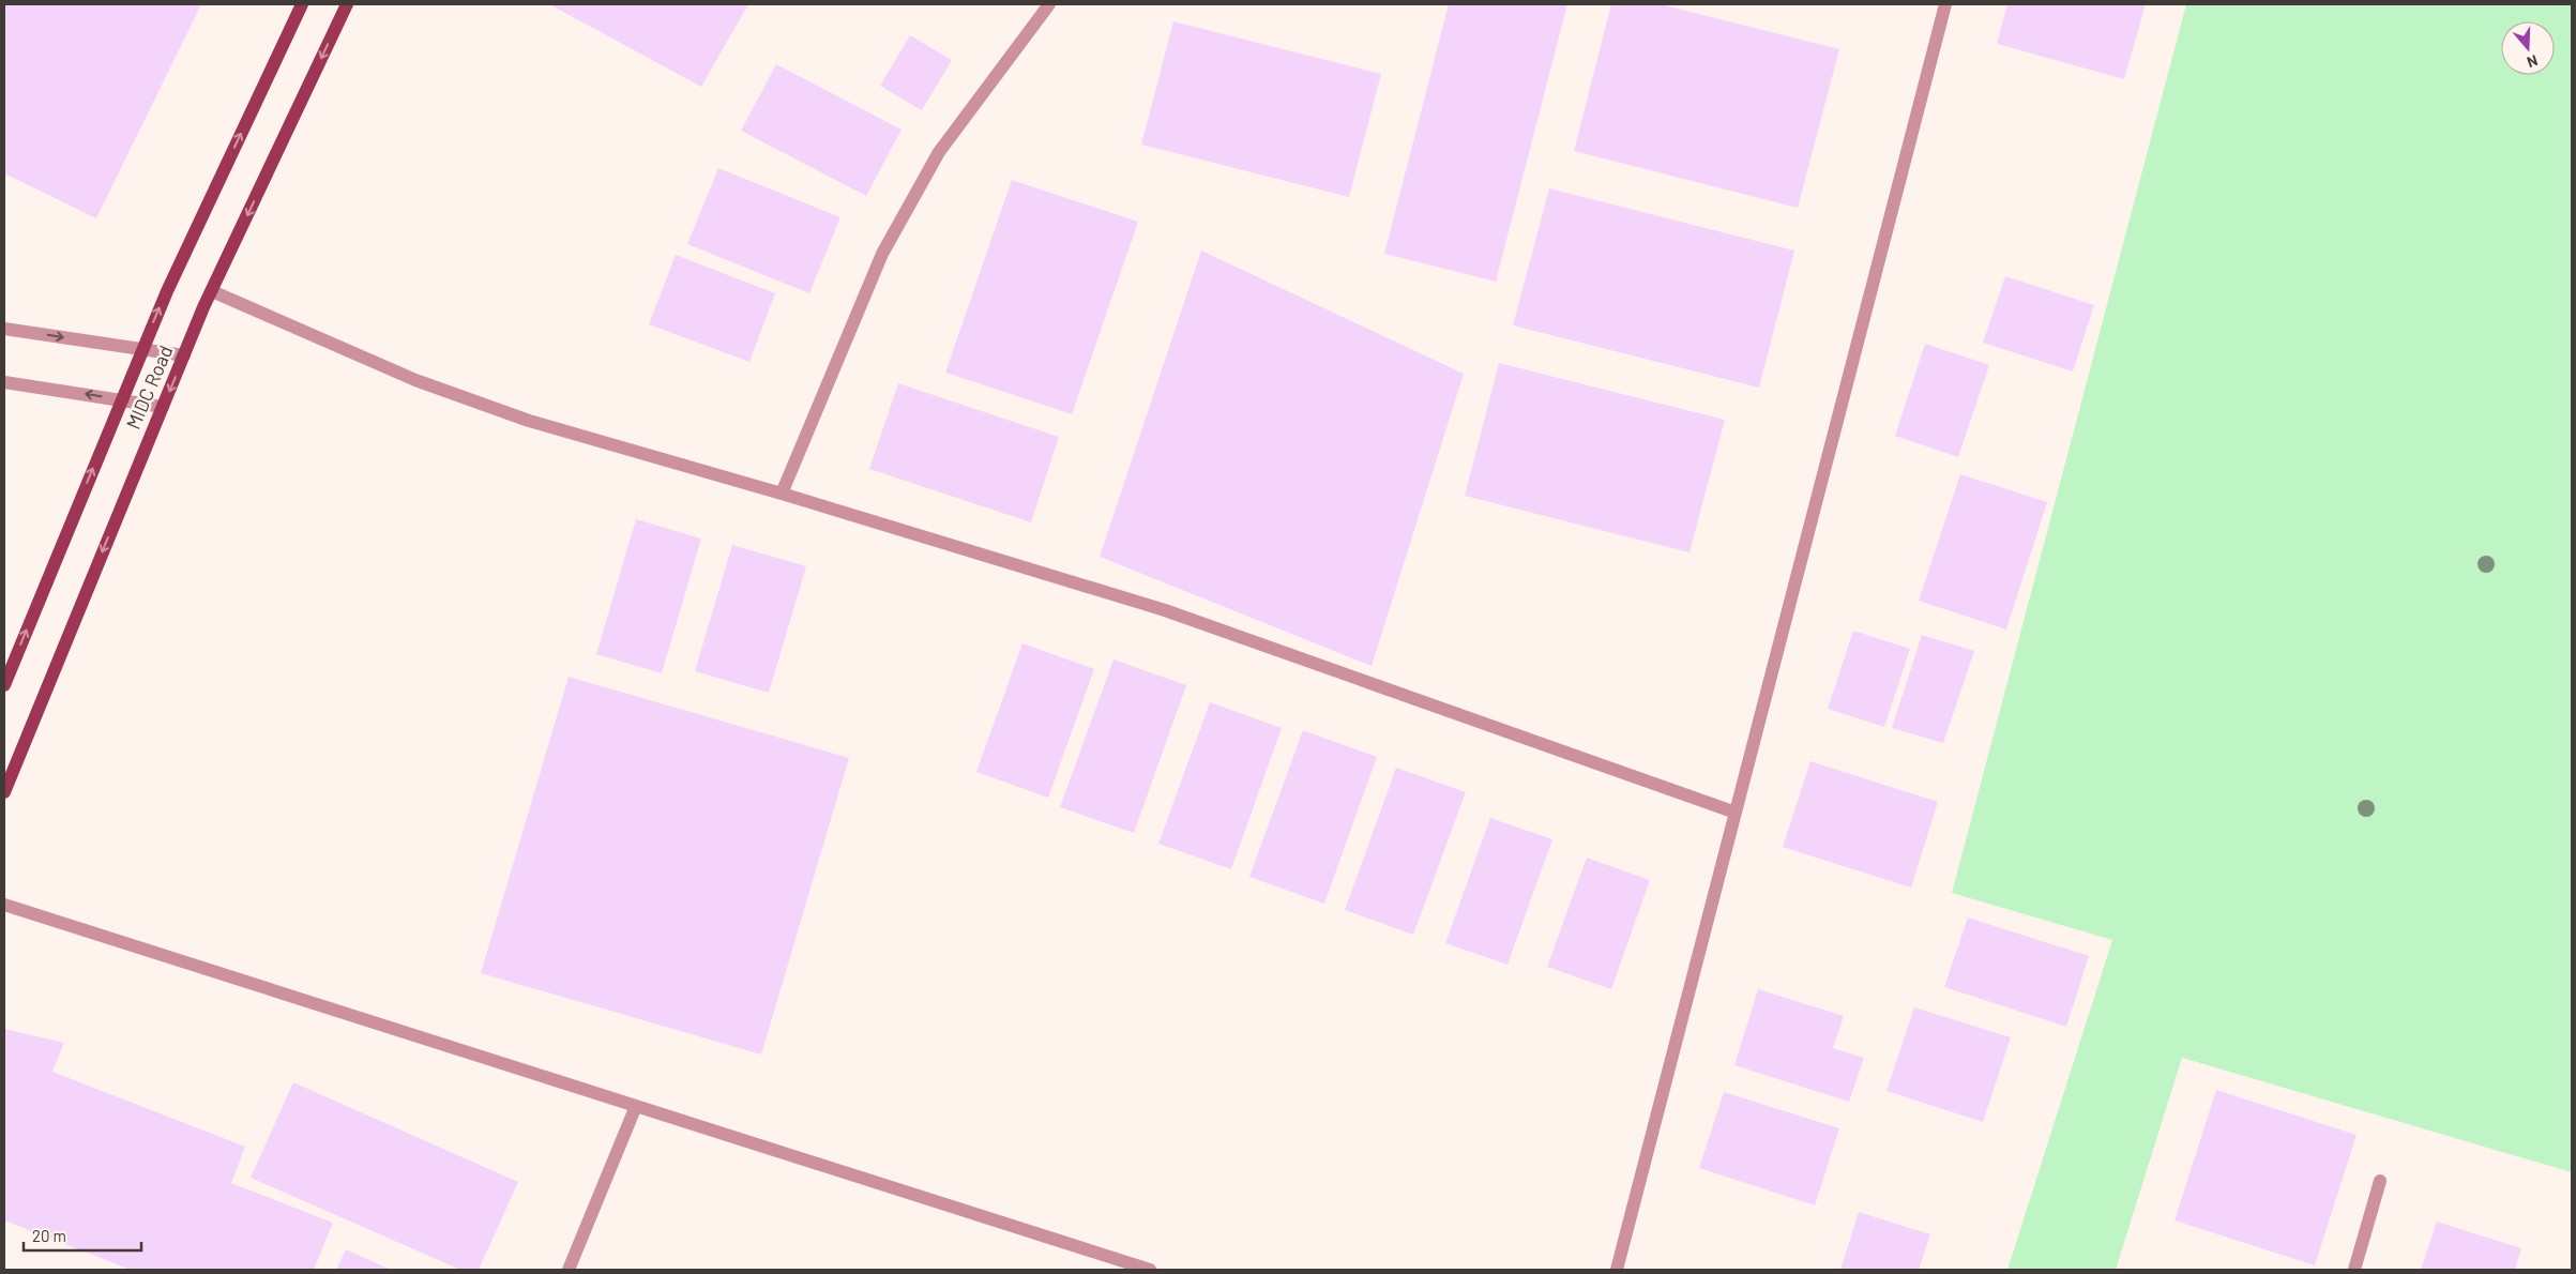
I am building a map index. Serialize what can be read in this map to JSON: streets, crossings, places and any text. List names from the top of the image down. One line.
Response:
{"streets":{"main road":["MIDC Road"]},"scale_bar":"20 m","north":"bottom"}
